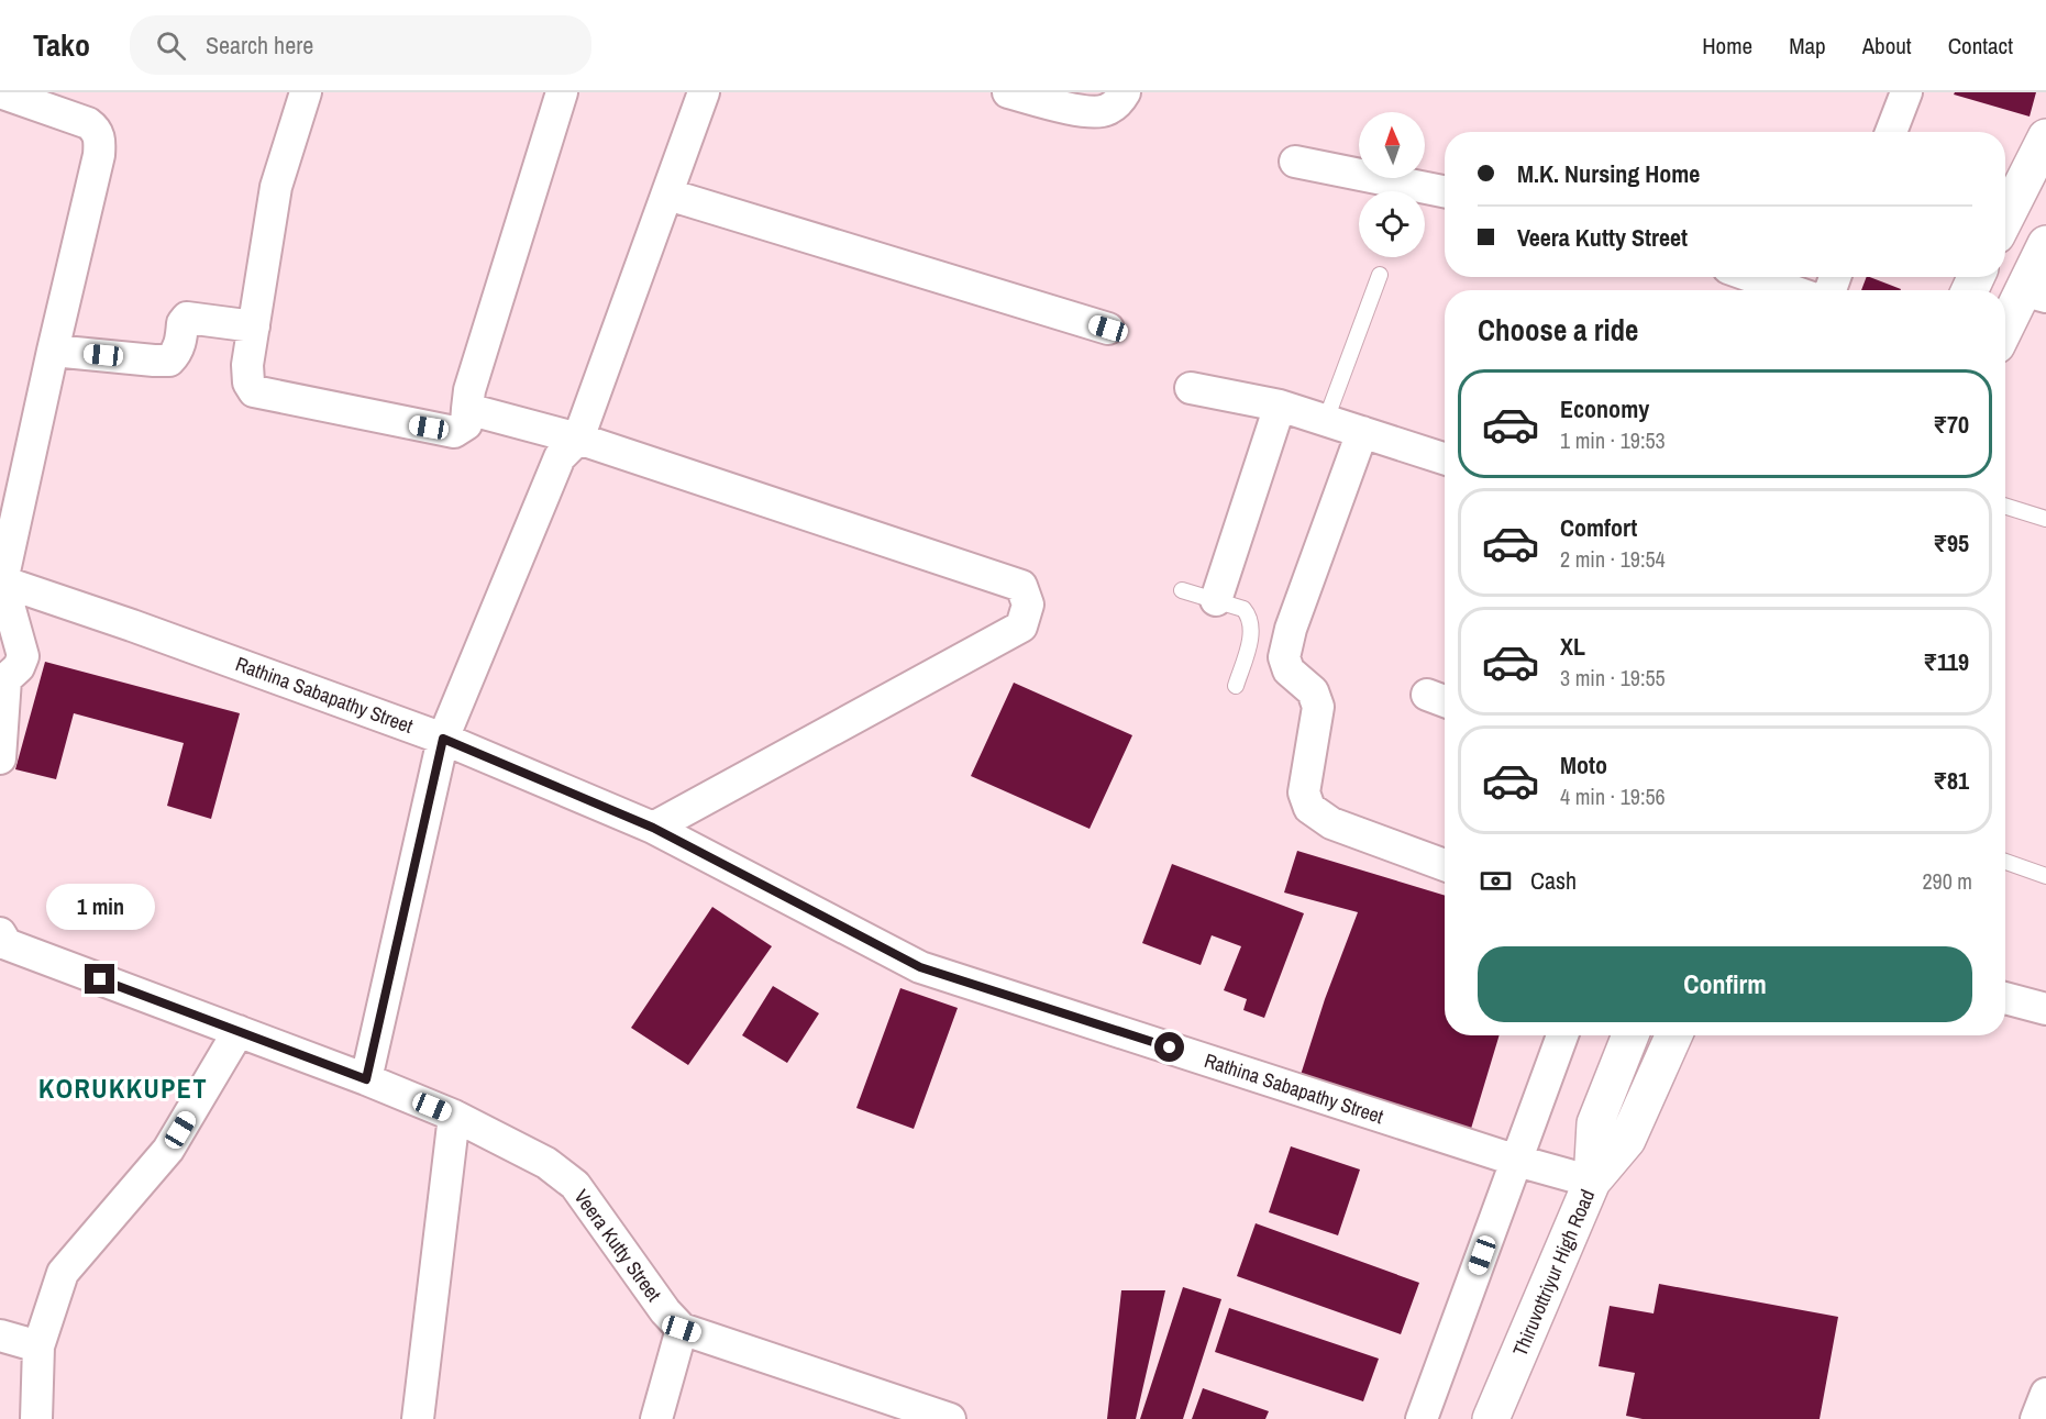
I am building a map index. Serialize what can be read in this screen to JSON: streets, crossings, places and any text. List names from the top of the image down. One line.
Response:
{"streets":{"main road":["Thiruvottriyur High Road"],"street":["Rathina Sabapathy Street","Veera Kutty Street"]},"crossings":[["Rathina Sabapathy Street","Thiruvottriyur High Road"]],"districts":["KORUKKUPET"],"north":"top","page":{"header":"Tako","search":"Search here","nav":["Home","Map","About","Contact"],"banner":["M.K. Nursing Home","Veera Kutty Street"],"heading":"Choose a ride","list":[{"name":"Economy","note":"1 min · 19:53","value":"₹70"},{"name":"Comfort","note":"2 min · 19:54","value":"₹95"},{"name":"XL","note":"3 min · 19:55","value":"₹119"},{"name":"Moto","note":"4 min · 19:56","value":"₹81"}],"pay":["Cash","290 m"],"bubble":"1 min","buttons":"Confirm"}}
